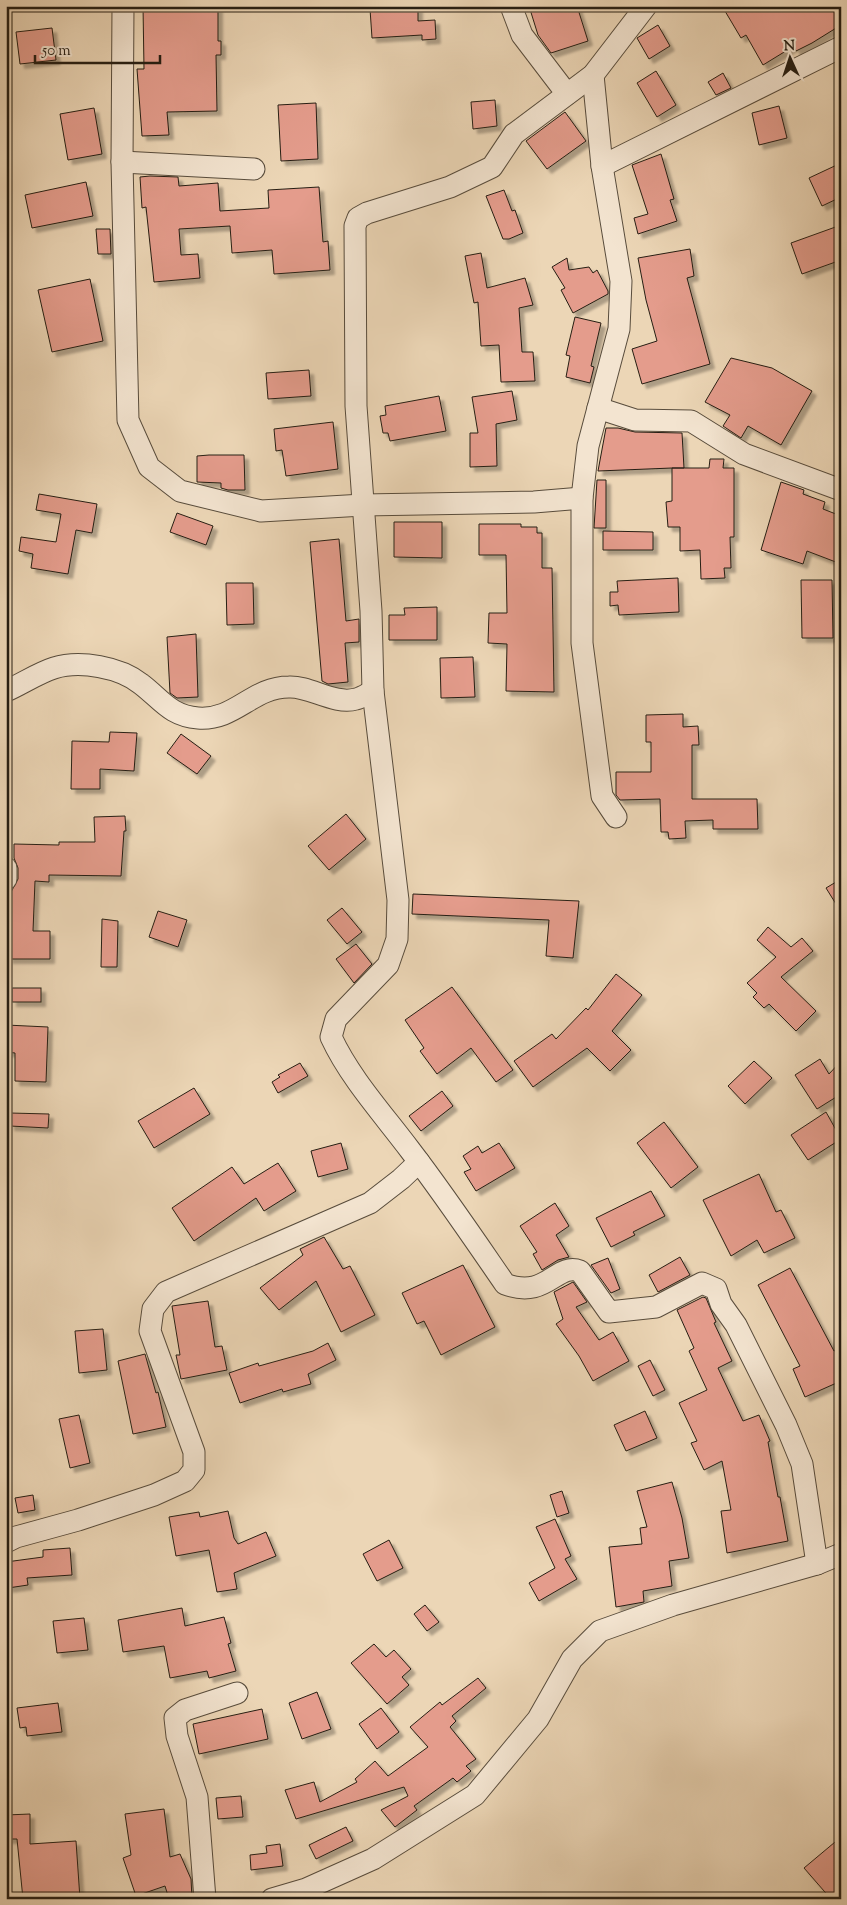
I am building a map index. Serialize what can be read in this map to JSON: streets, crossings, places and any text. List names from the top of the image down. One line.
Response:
{"scale_bar":"50 m","north":"top"}
